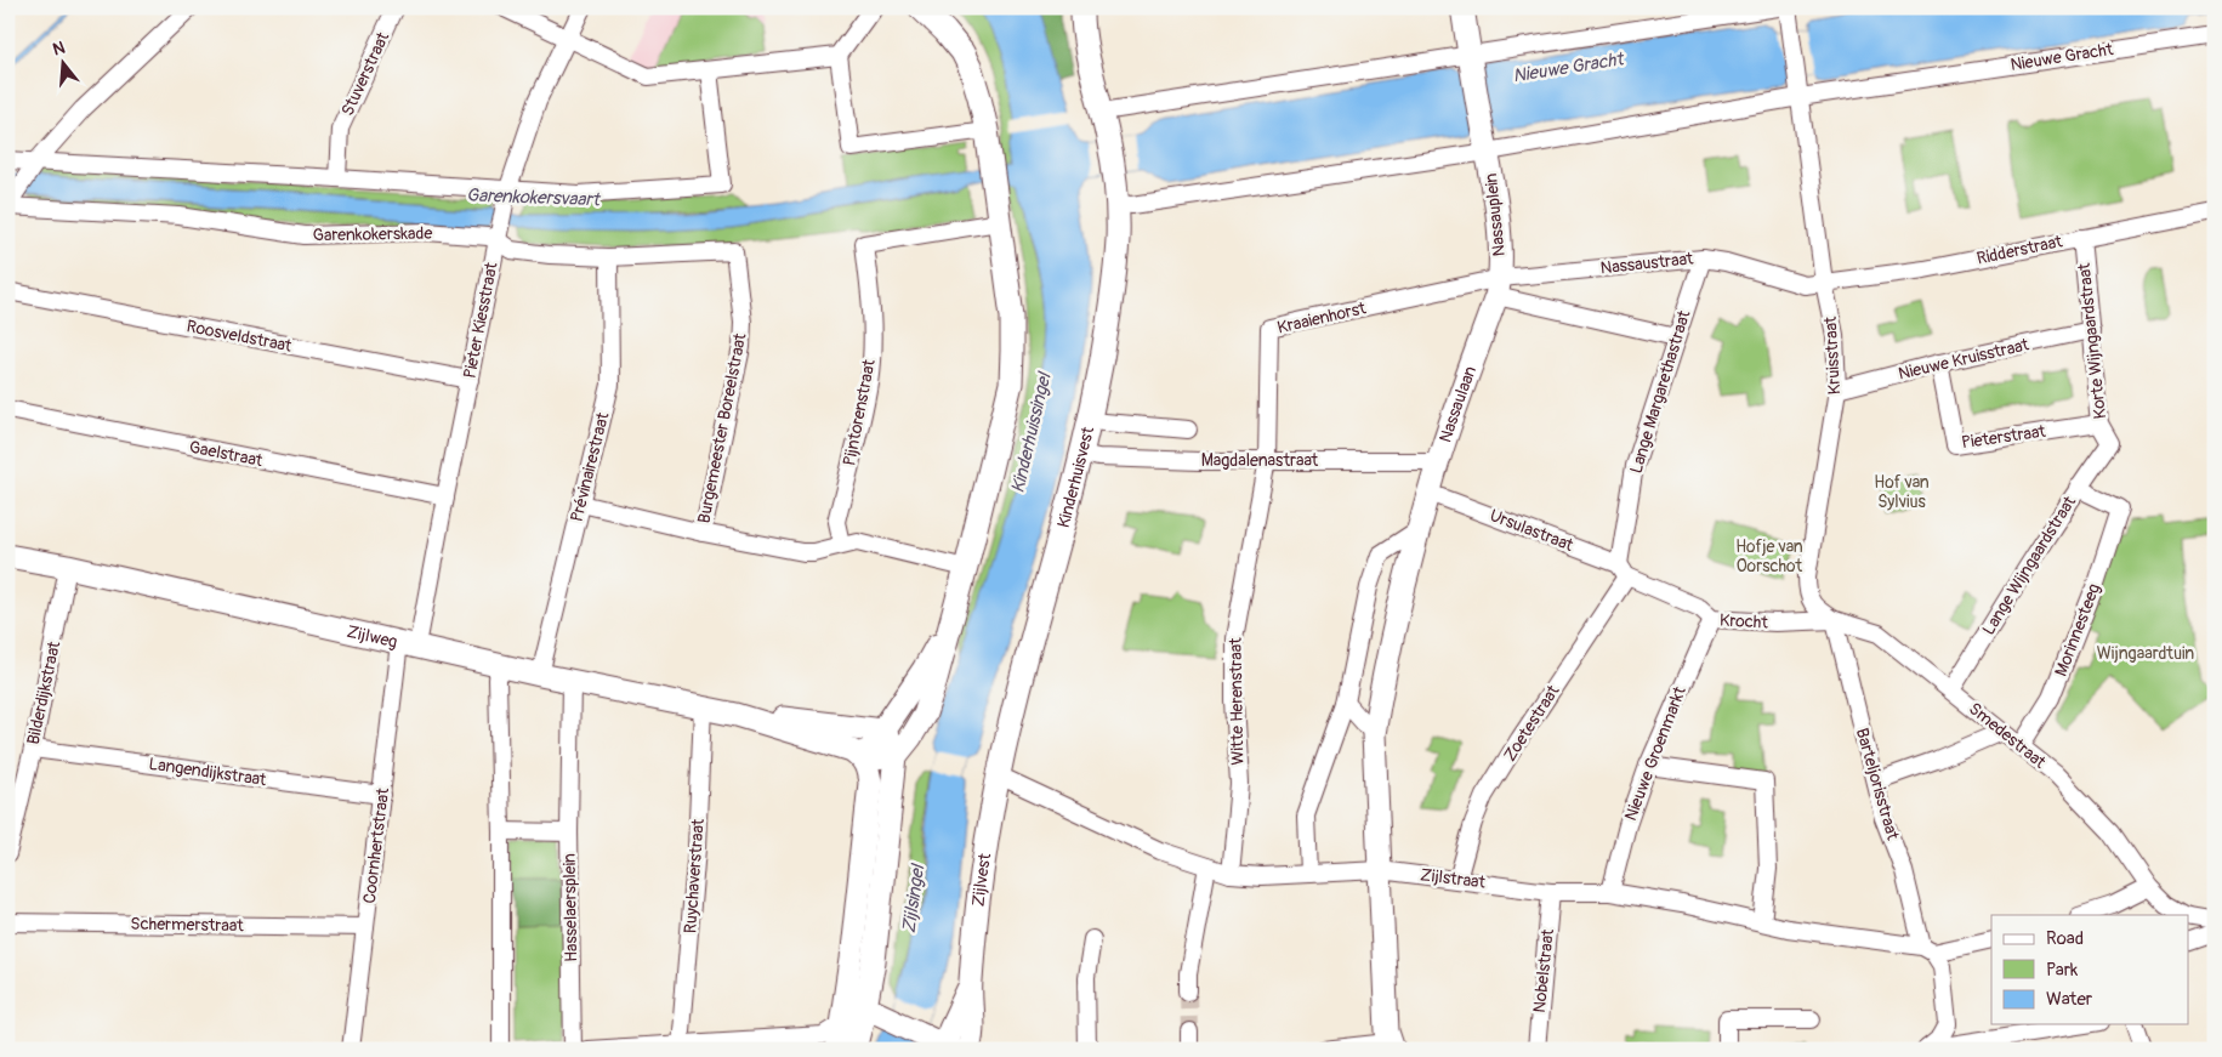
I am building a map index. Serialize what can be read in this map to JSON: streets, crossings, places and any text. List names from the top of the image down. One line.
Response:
{"streets":{"main road":["Nassauplein","Nassaulaan","Kinderhuisvest","Zijlweg","Zijlvest"],"street":["Nieuwe Gracht","Stuverstraat","Garenkokerskade","Ridderstraat","Nassaustraat","Kraaienhorst","Pieter Kiesstraat","Roosveldstraat","Korte Wijngaardstraat","Kruisstraat","Nieuwe Kruisstraat","Lange Margarethastraat","Pijntorenstraat","Burgemeester Boreelstraat","Pieterstraat","Gaelstraat","Magdalenastraat","Prévinairestraat","Ursulastraat","Lange Wijngaardstraat","Krocht","Morinnesteeg","Bilderdijkstraat","Witte Herenstraat","Zoetestraat","Smedestraat","Nieuwe Groenmarkt","Langendijkstraat","Barteljorisstraat","Coornhertstraat","Ruychaverstraat","Zijlstraat","Hasselaersplein","Schermerstraat","Nobelstraat"]},"crossings":[["Nieuwe Gracht","Nassauplein"],["Nieuwe Gracht","Kruisstraat"],["Nieuwe Gracht","Kinderhuisvest"],["Nassauplein","Nassaustraat"],["Nassauplein","Kraaienhorst"],["Nassauplein","Nassaulaan"],["Garenkokerskade","Pieter Kiesstraat"],["Garenkokerskade","Burgemeester Boreelstraat"],["Garenkokerskade","Prévinairestraat"],["Ridderstraat","Nassaustraat"],["Ridderstraat","Korte Wijngaardstraat"],["Ridderstraat","Kruisstraat"],["Nassaustraat","Kraaienhorst"],["Nassaustraat","Kruisstraat"],["Nassaustraat","Lange Margarethastraat"],["Nassaustraat","Nassaulaan"],["Kraaienhorst","Nassaulaan"],["Kraaienhorst","Magdalenastraat"],["Kraaienhorst","Witte Herenstraat"],["Pieter Kiesstraat","Roosveldstraat"],["Pieter Kiesstraat","Gaelstraat"],["Pieter Kiesstraat","Zijlweg"],["Pieter Kiesstraat","Coornhertstraat"],["Korte Wijngaardstraat","Nieuwe Kruisstraat"],["Korte Wijngaardstraat","Pieterstraat"],["Korte Wijngaardstraat","Lange Wijngaardstraat"],["Kruisstraat","Nieuwe Kruisstraat"],["Kruisstraat","Krocht"],["Kruisstraat","Smedestraat"],["Kruisstraat","Barteljorisstraat"],["Nieuwe Kruisstraat","Pieterstraat"],["Lange Margarethastraat","Ursulastraat"],["Lange Margarethastraat","Krocht"],["Lange Margarethastraat","Zoetestraat"],["Nassaulaan","Magdalenastraat"],["Nassaulaan","Ursulastraat"],["Nassaulaan","Zijlstraat"],["Magdalenastraat","Kinderhuisvest"],["Magdalenastraat","Witte Herenstraat"],["Prévinairestraat","Zijlweg"],["Kinderhuisvest","Zijlstraat"],["Kinderhuisvest","Zijlvest"],["Ursulastraat","Krocht"],["Ursulastraat","Zoetestraat"],["Lange Wijngaardstraat","Morinnesteeg"],["Lange Wijngaardstraat","Smedestraat"],["Krocht","Zoetestraat"],["Krocht","Smedestraat"],["Krocht","Nieuwe Groenmarkt"],["Krocht","Barteljorisstraat"],["Morinnesteeg","Smedestraat"],["Zijlweg","Bilderdijkstraat"],["Zijlweg","Coornhertstraat"],["Zijlweg","Ruychaverstraat"],["Bilderdijkstraat","Langendijkstraat"],["Witte Herenstraat","Zijlstraat"],["Zoetestraat","Zijlstraat"],["Smedestraat","Barteljorisstraat"],["Nieuwe Groenmarkt","Zijlstraat"],["Langendijkstraat","Coornhertstraat"],["Barteljorisstraat","Zijlstraat"],["Coornhertstraat","Schermerstraat"],["Zijlstraat","Zijlvest"],["Zijlstraat","Nobelstraat"]],"water":["Nieuwe Gracht","Garenkokersvaart","Kinderhuissingel","Zijlsingel"],"parks":["Hof van Sylvius","Hofje van Oorschot","Wijngaardtuin"],"legend":["Road","Park","Water"],"north":"top"}
